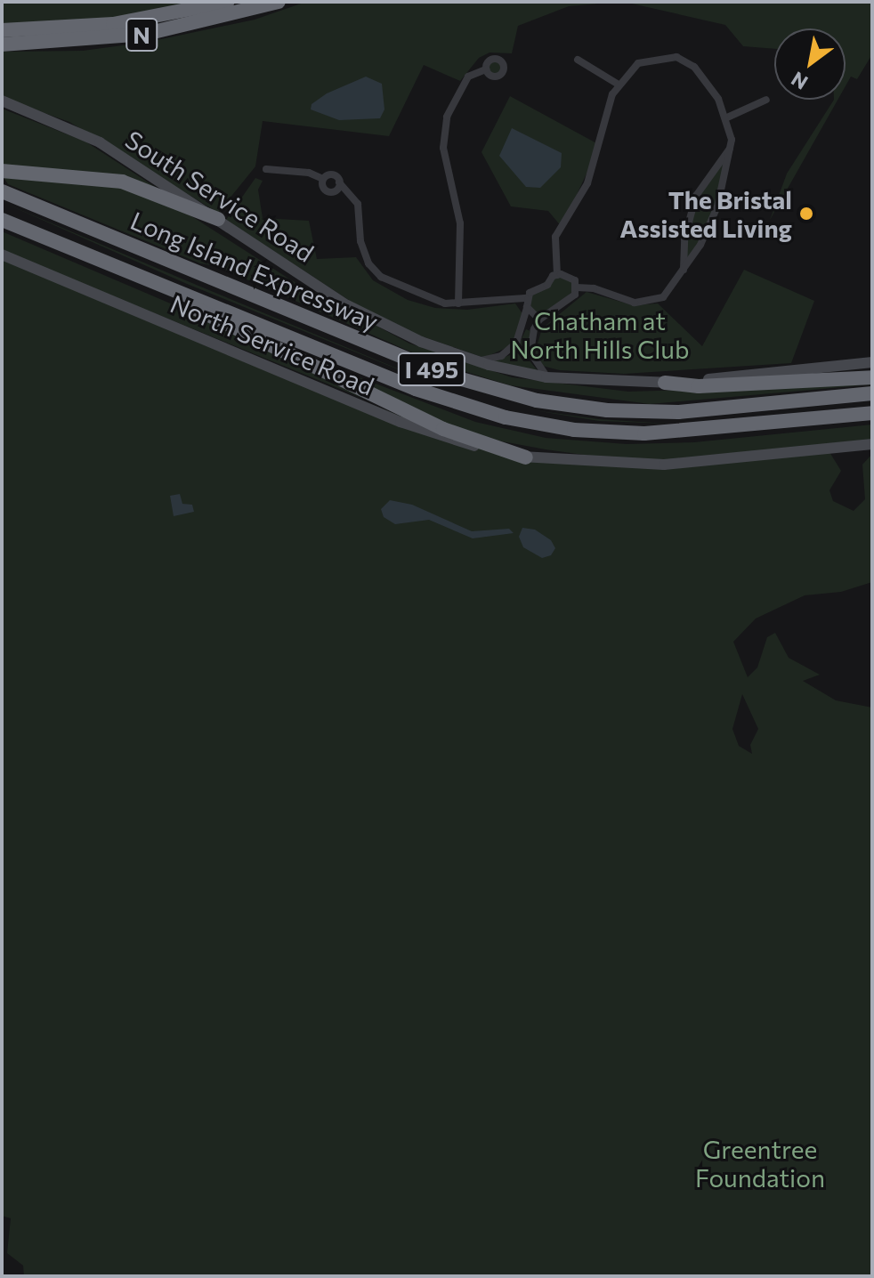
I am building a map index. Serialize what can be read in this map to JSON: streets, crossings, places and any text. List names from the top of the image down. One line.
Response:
{"streets":{"highway":["N","Long Island Expressway","I 495"],"main road":["South Service Road","North Service Road"]},"parks":["Chatham at North Hills Club","Greentree Foundation"],"places":["The Bristal Assisted Living"],"north":"bottom left"}
